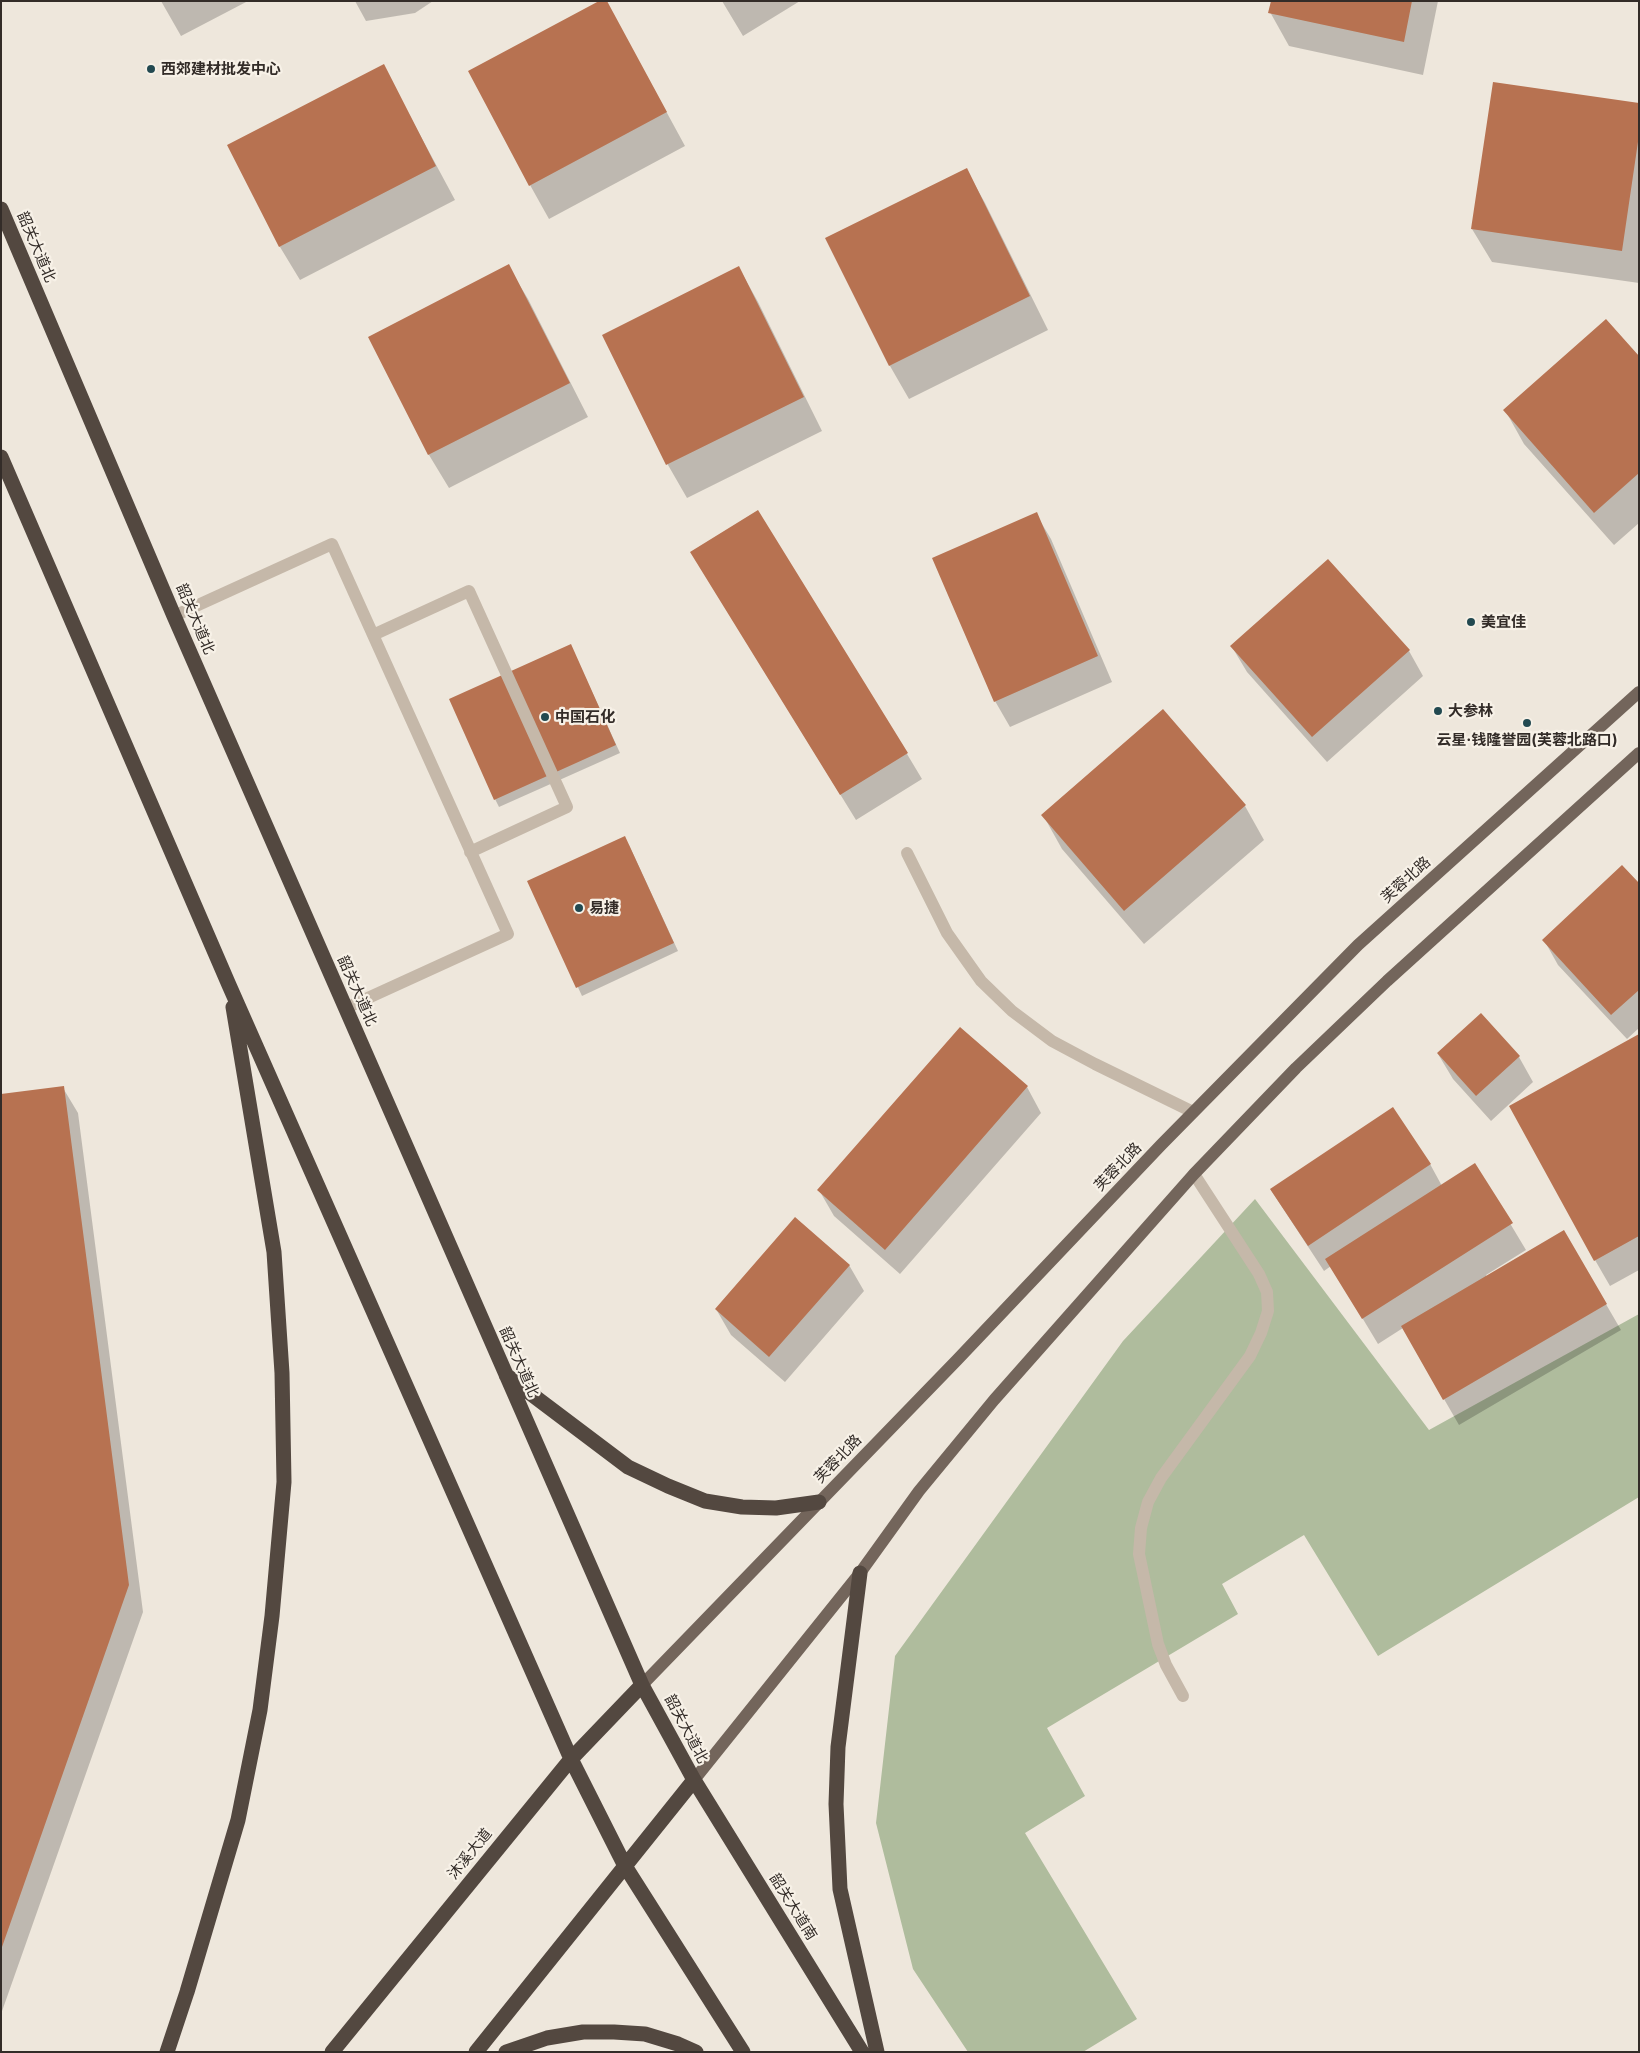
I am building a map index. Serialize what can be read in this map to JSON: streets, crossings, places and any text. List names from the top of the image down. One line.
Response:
{"streets":{"highway":["韶关大道北","沐溪大道","韶关大道南"],"main road":["芙蓉北路"]},"crossings":[["韶关大道北","芙蓉北路"],["韶关大道北","沐溪大道"],["韶关大道北","韶关大道南"],["芙蓉北路","沐溪大道"]],"places":["西郊建材批发中心","美宜佳","大参林","中国石化","云星·钱隆誉园(芙蓉北路口)","易捷"]}
